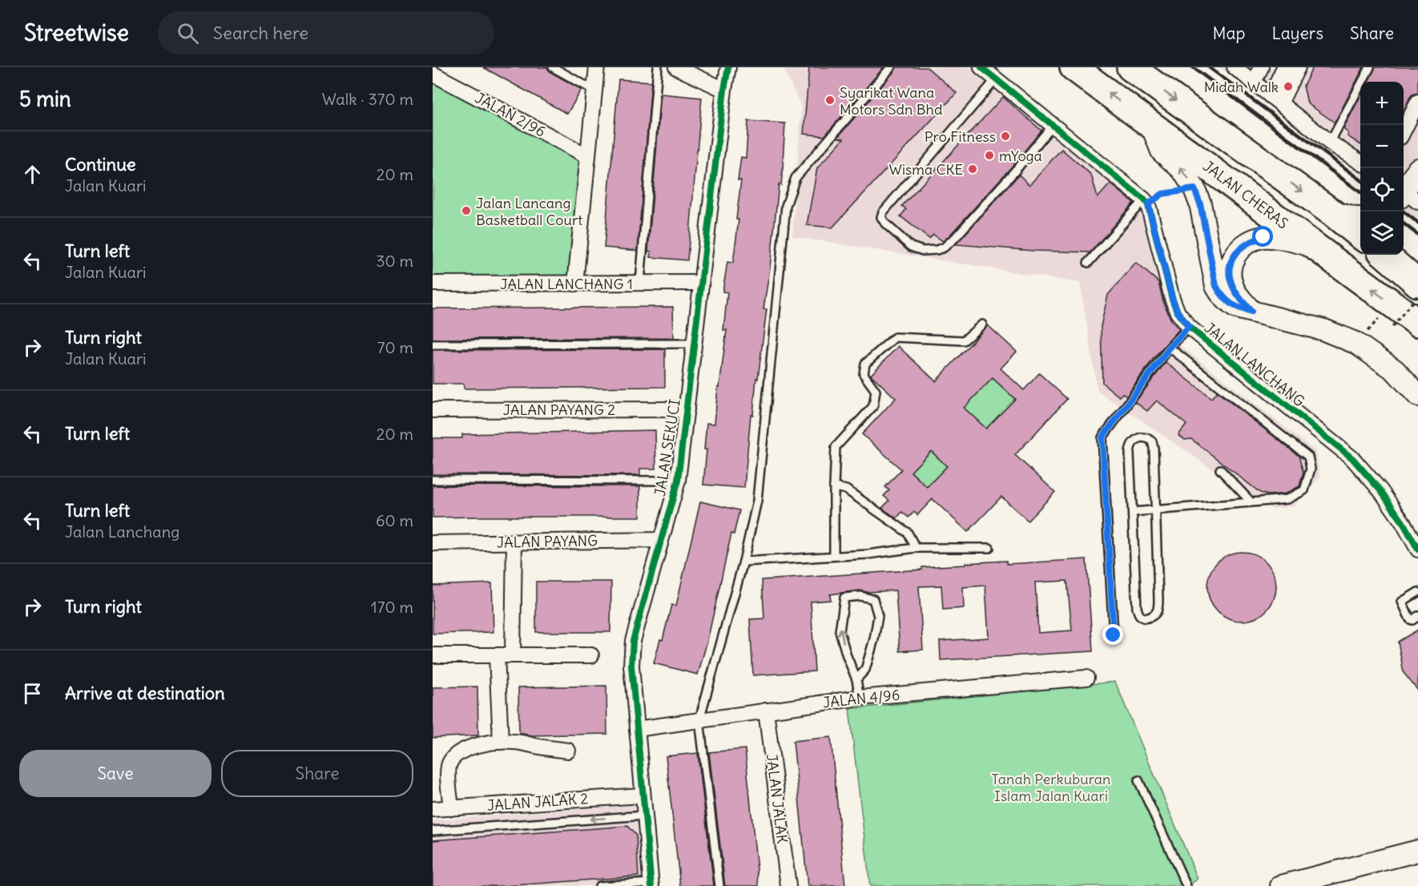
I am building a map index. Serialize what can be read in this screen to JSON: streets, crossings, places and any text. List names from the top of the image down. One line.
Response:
{"streets":{"highway":["JALAN CHERAS"],"street":["JALAN 2/96","JALAN LANCHANG 1","JALAN LANCHANG","JALAN PAYANG 2","JALAN SEKUCI","JALAN PAYANG","JALAN 4/96","JALAN JALAK","JALAN JALAK 2"]},"crossings":[["JALAN LANCHANG 1","JALAN SEKUCI"],["JALAN PAYANG 2","JALAN SEKUCI"],["JALAN SEKUCI","JALAN PAYANG"],["JALAN SEKUCI","JALAN 4/96"],["JALAN SEKUCI","JALAN JALAK 2"],["JALAN 4/96","JALAN JALAK"]],"parks":["Tanah Perkuburan Islam Jalan Kuari"],"places":["Midah Walk","Syarikat Wana Motors Sdn Bhd","Pro Fitness","mYoga","Wisma CKE","Jalan Lancang Basketball Court"],"page":{"header":"Streetwise","search":"Search here","nav":["Map","Layers","Share"],"heading":["5 min","Walk · 370 m"],"map_buttons":["+","−"],"list":[["Continue","Jalan Kuari","20 m"],["Turn left","Jalan Kuari","30 m"],["Turn right","Jalan Kuari","70 m"],["Turn left","20 m"],["Turn left","Jalan Lanchang","60 m"],["Turn right","170 m"],"Arrive at destination"],"buttons":["Save","Share"]}}
